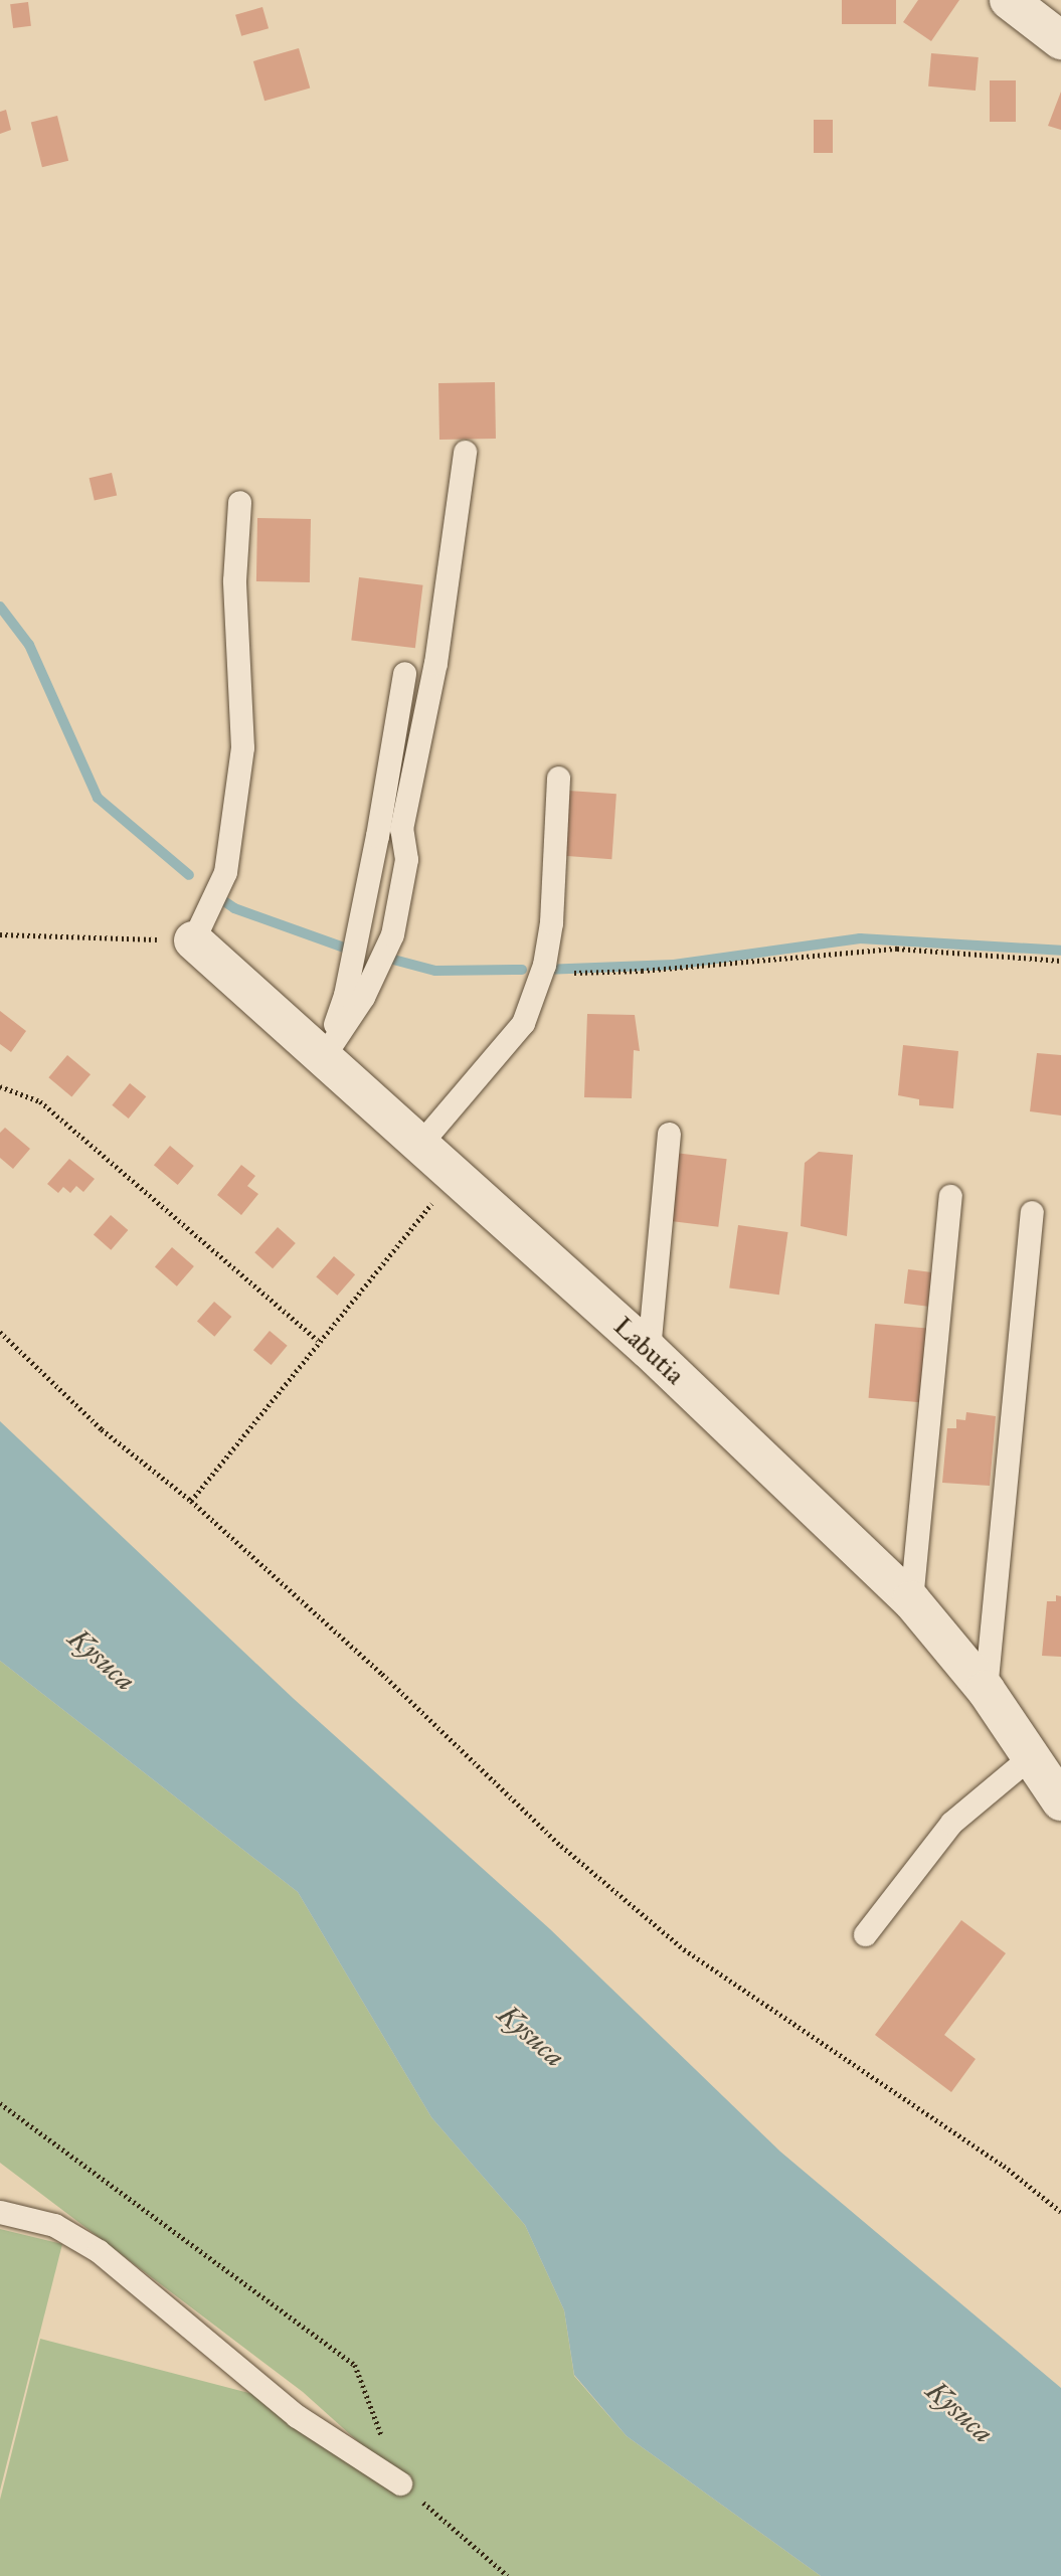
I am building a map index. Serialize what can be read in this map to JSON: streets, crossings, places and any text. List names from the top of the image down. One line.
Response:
{"streets":{"street":["Labutia"]},"water":["Kysuca"]}
